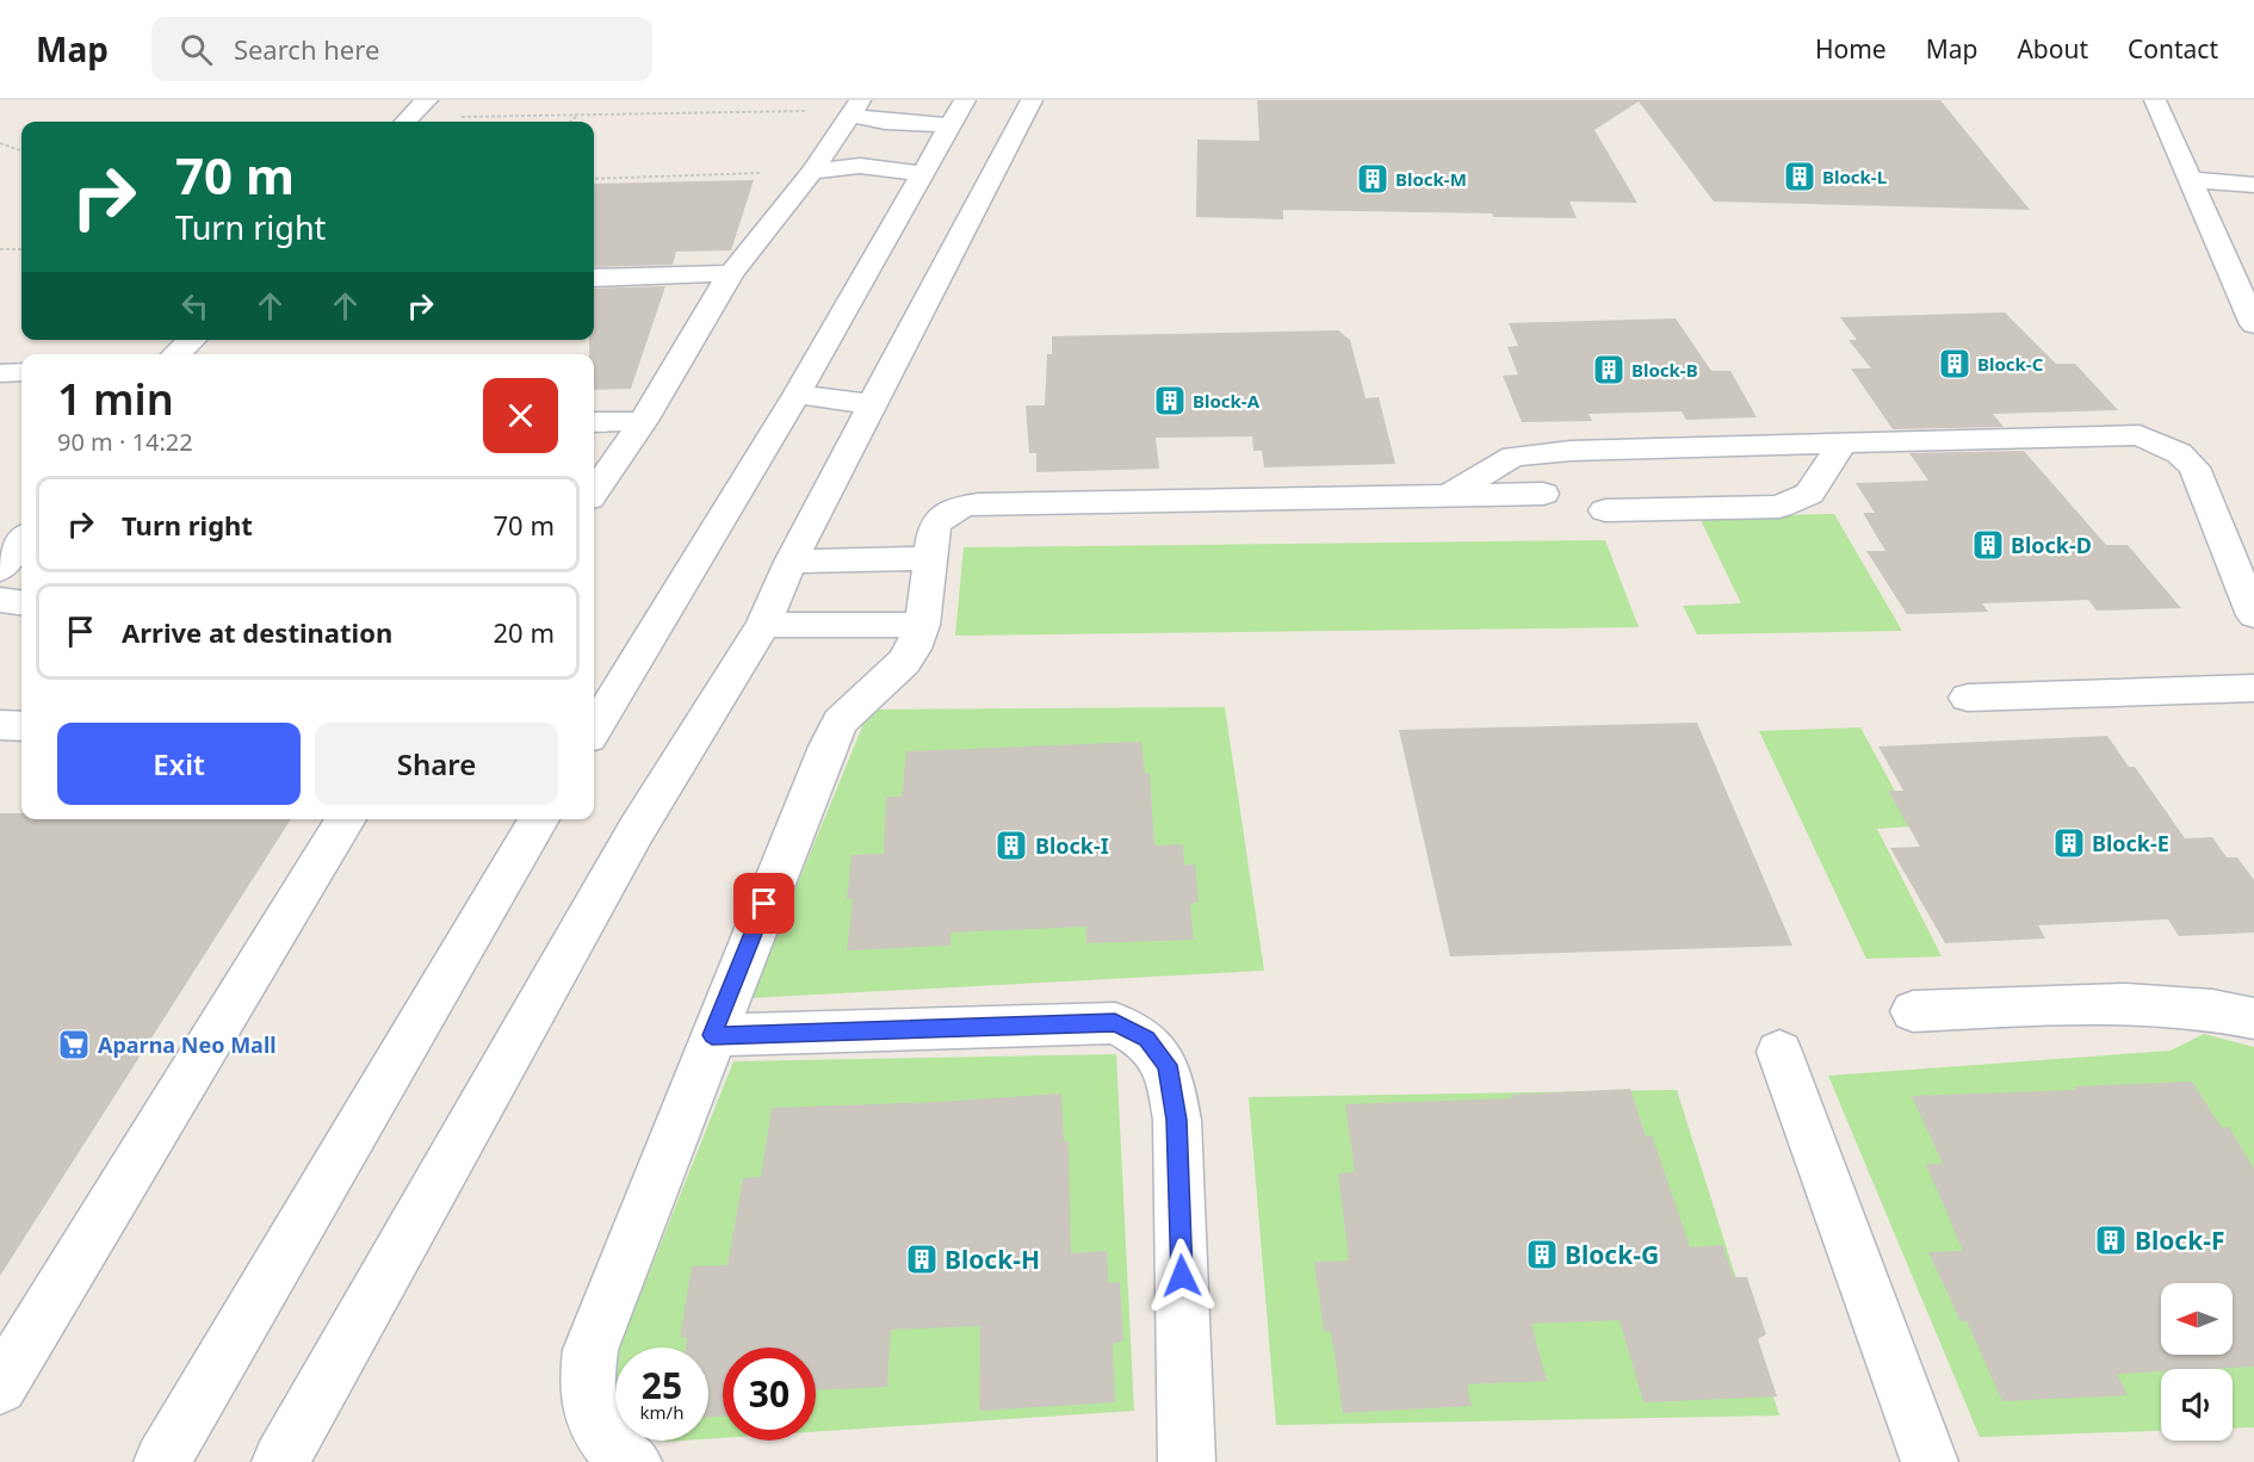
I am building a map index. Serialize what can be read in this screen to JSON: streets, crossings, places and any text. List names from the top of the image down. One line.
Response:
{"places":{"building":["Block-L","Block-M","Block-C","Block-B","Block-A","Block-D","Block-E","Block-I","Block-F","Block-G","Block-H"],"supermarket":["Aparna Neo Mall"]},"north":"left","page":{"header":"Map","search":"Search here","nav":["Home","Map","About","Contact"],"turn":["70 m","Turn right"],"heading":["1 min","90 m · 14:22"],"list":[{"name":"Turn right","value":"70 m"},{"name":"Arrive at destination","value":"20 m"}],"buttons":["Exit","Share"],"speed":"25 km/h","limit":"30"}}
